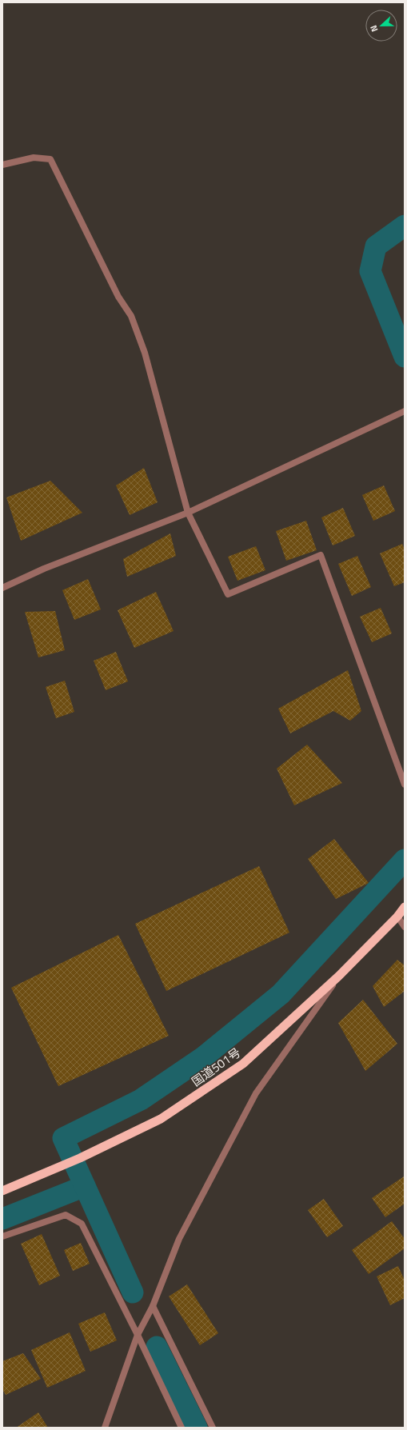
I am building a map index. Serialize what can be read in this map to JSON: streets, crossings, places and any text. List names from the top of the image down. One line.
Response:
{"streets":{"highway":["国道501号"]},"north":"left"}
